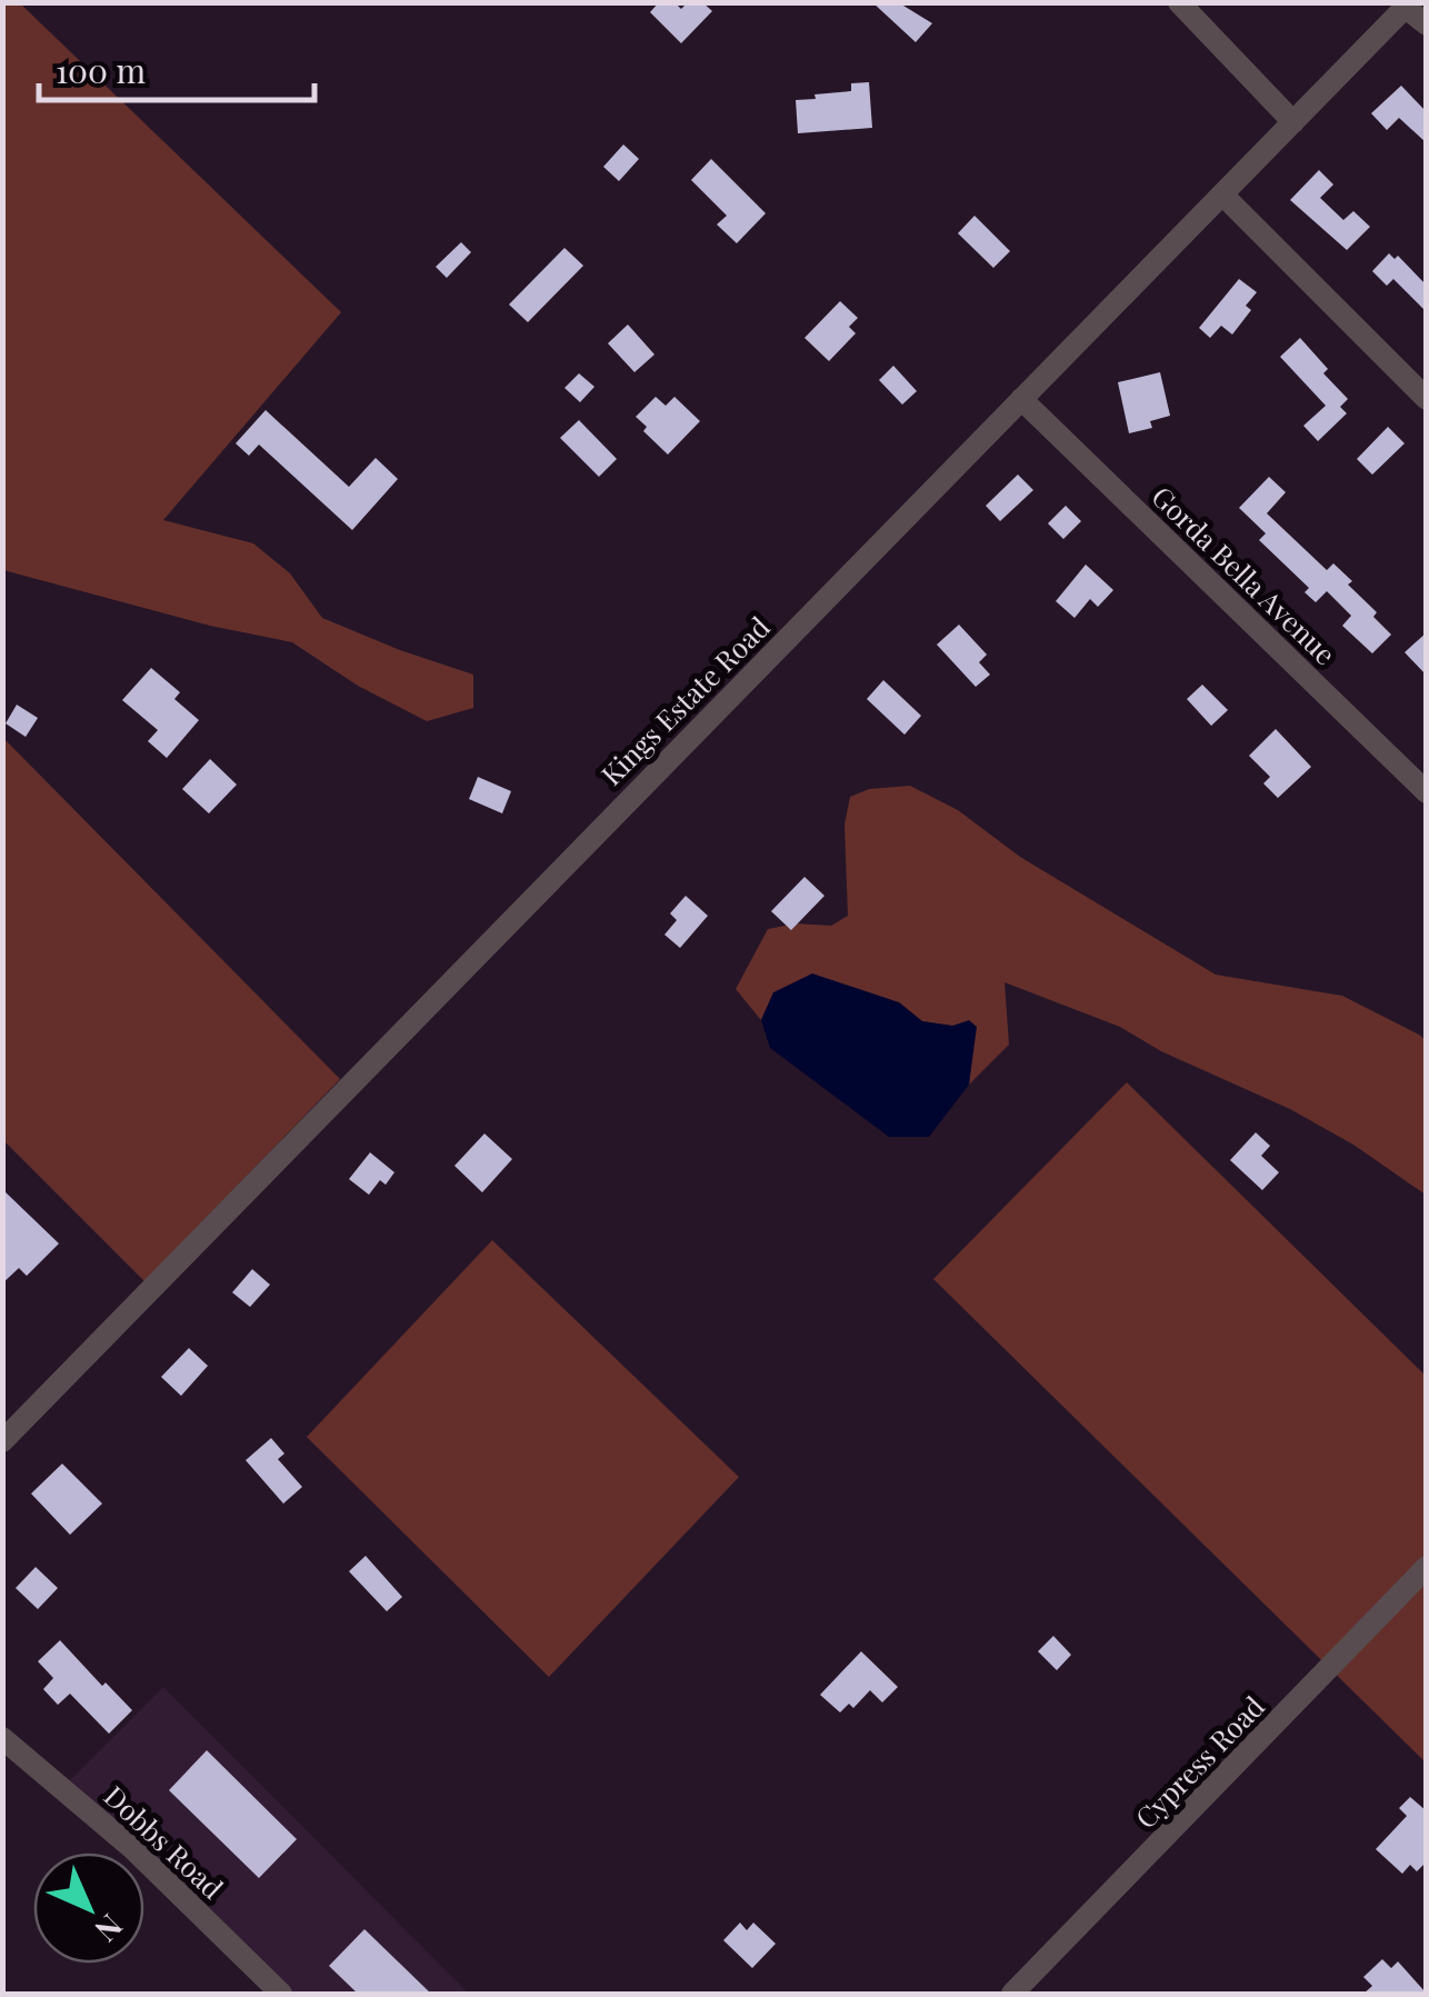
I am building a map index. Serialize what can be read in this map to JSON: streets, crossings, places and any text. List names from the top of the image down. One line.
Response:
{"streets":{"street":["Gorda Bella Avenue","Kings Estate Road","Cypress Road","Dobbs Road"]},"crossings":[["Gorda Bella Avenue","Kings Estate Road"]],"scale_bar":"100 m","north":"bottom right"}
